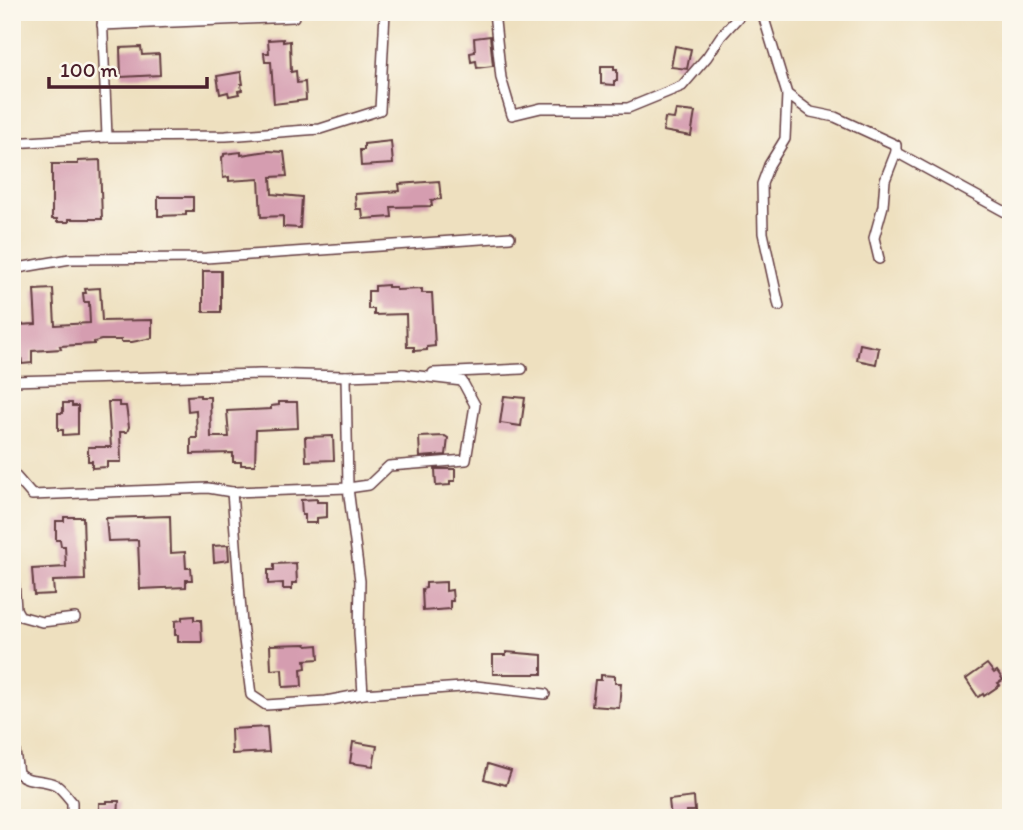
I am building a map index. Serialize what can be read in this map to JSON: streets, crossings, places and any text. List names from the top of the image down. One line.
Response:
{"scale_bar":"100 m"}
